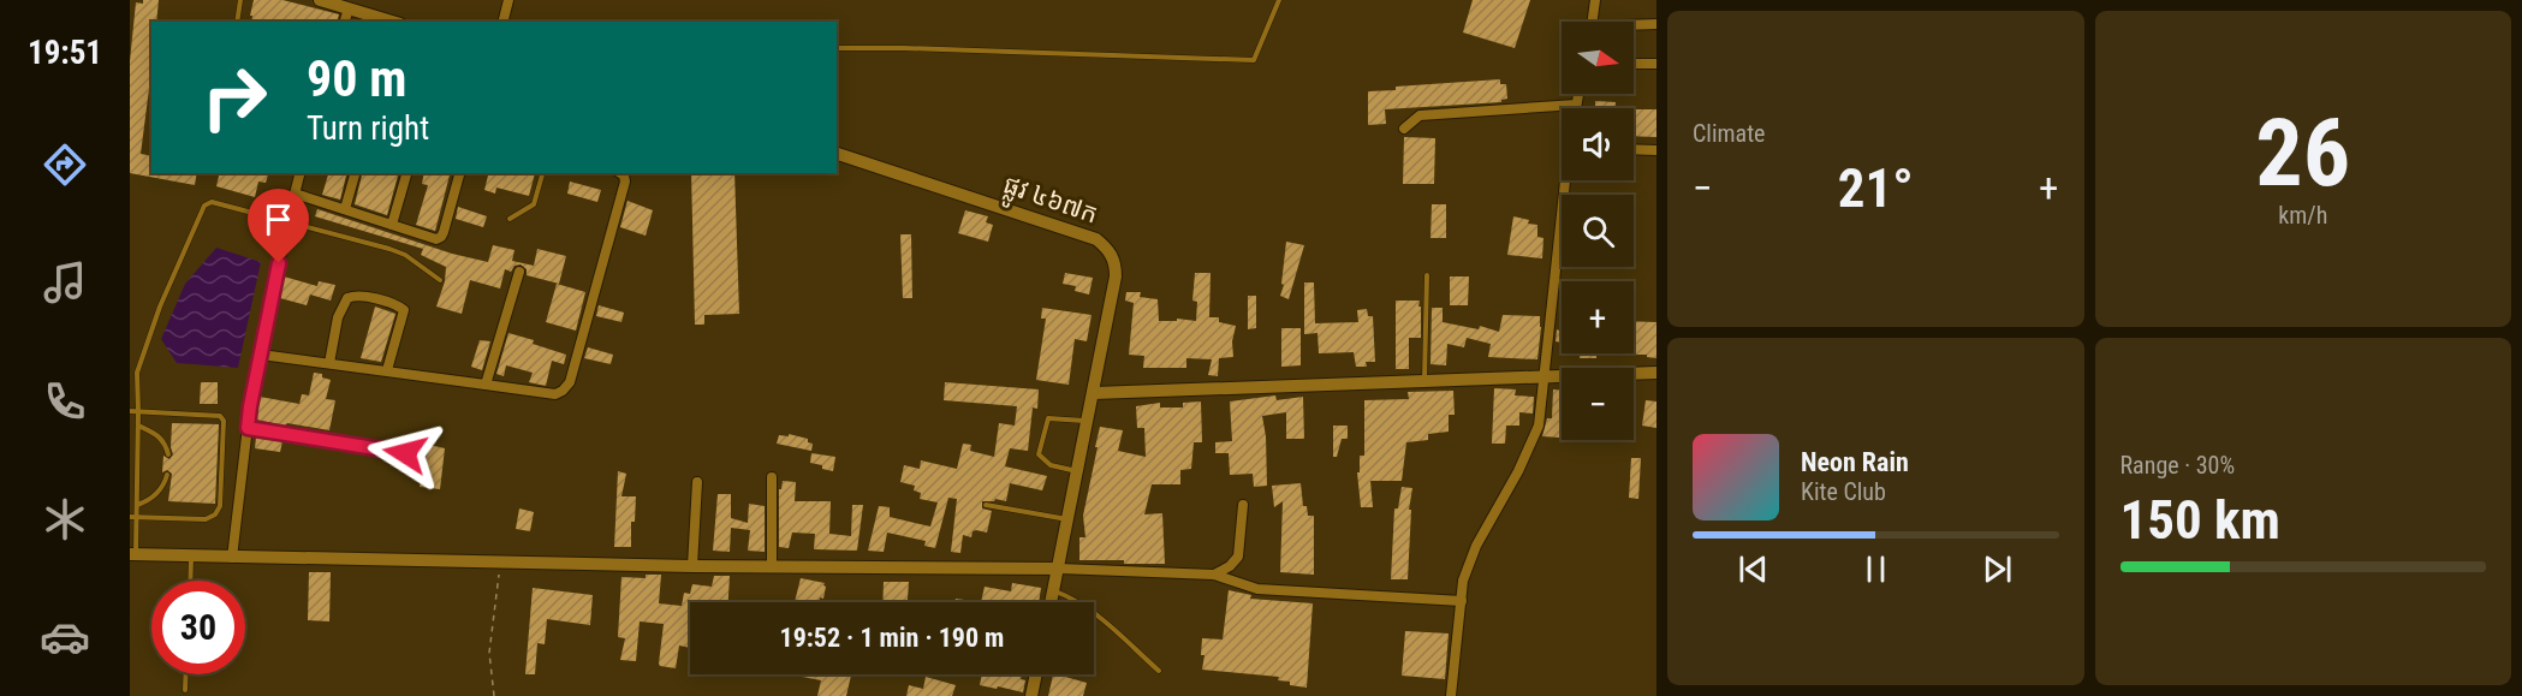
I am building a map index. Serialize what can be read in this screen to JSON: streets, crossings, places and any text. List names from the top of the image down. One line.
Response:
{"streets":{"street":["ផ្លូវ ៤៦៧ក"]},"north":"right","page":{"tabs":"19:51","tile":["Climate",["26","km/h"],["Range · 30%","150 km"]],"map_buttons":["+","−"],"turn":["90 m","Turn right"],"heat":["−","21°","+"],"song":["Neon Rain","Kite Club"],"limit":"30","trip":"19:52 · 1 min · 190 m"}}
